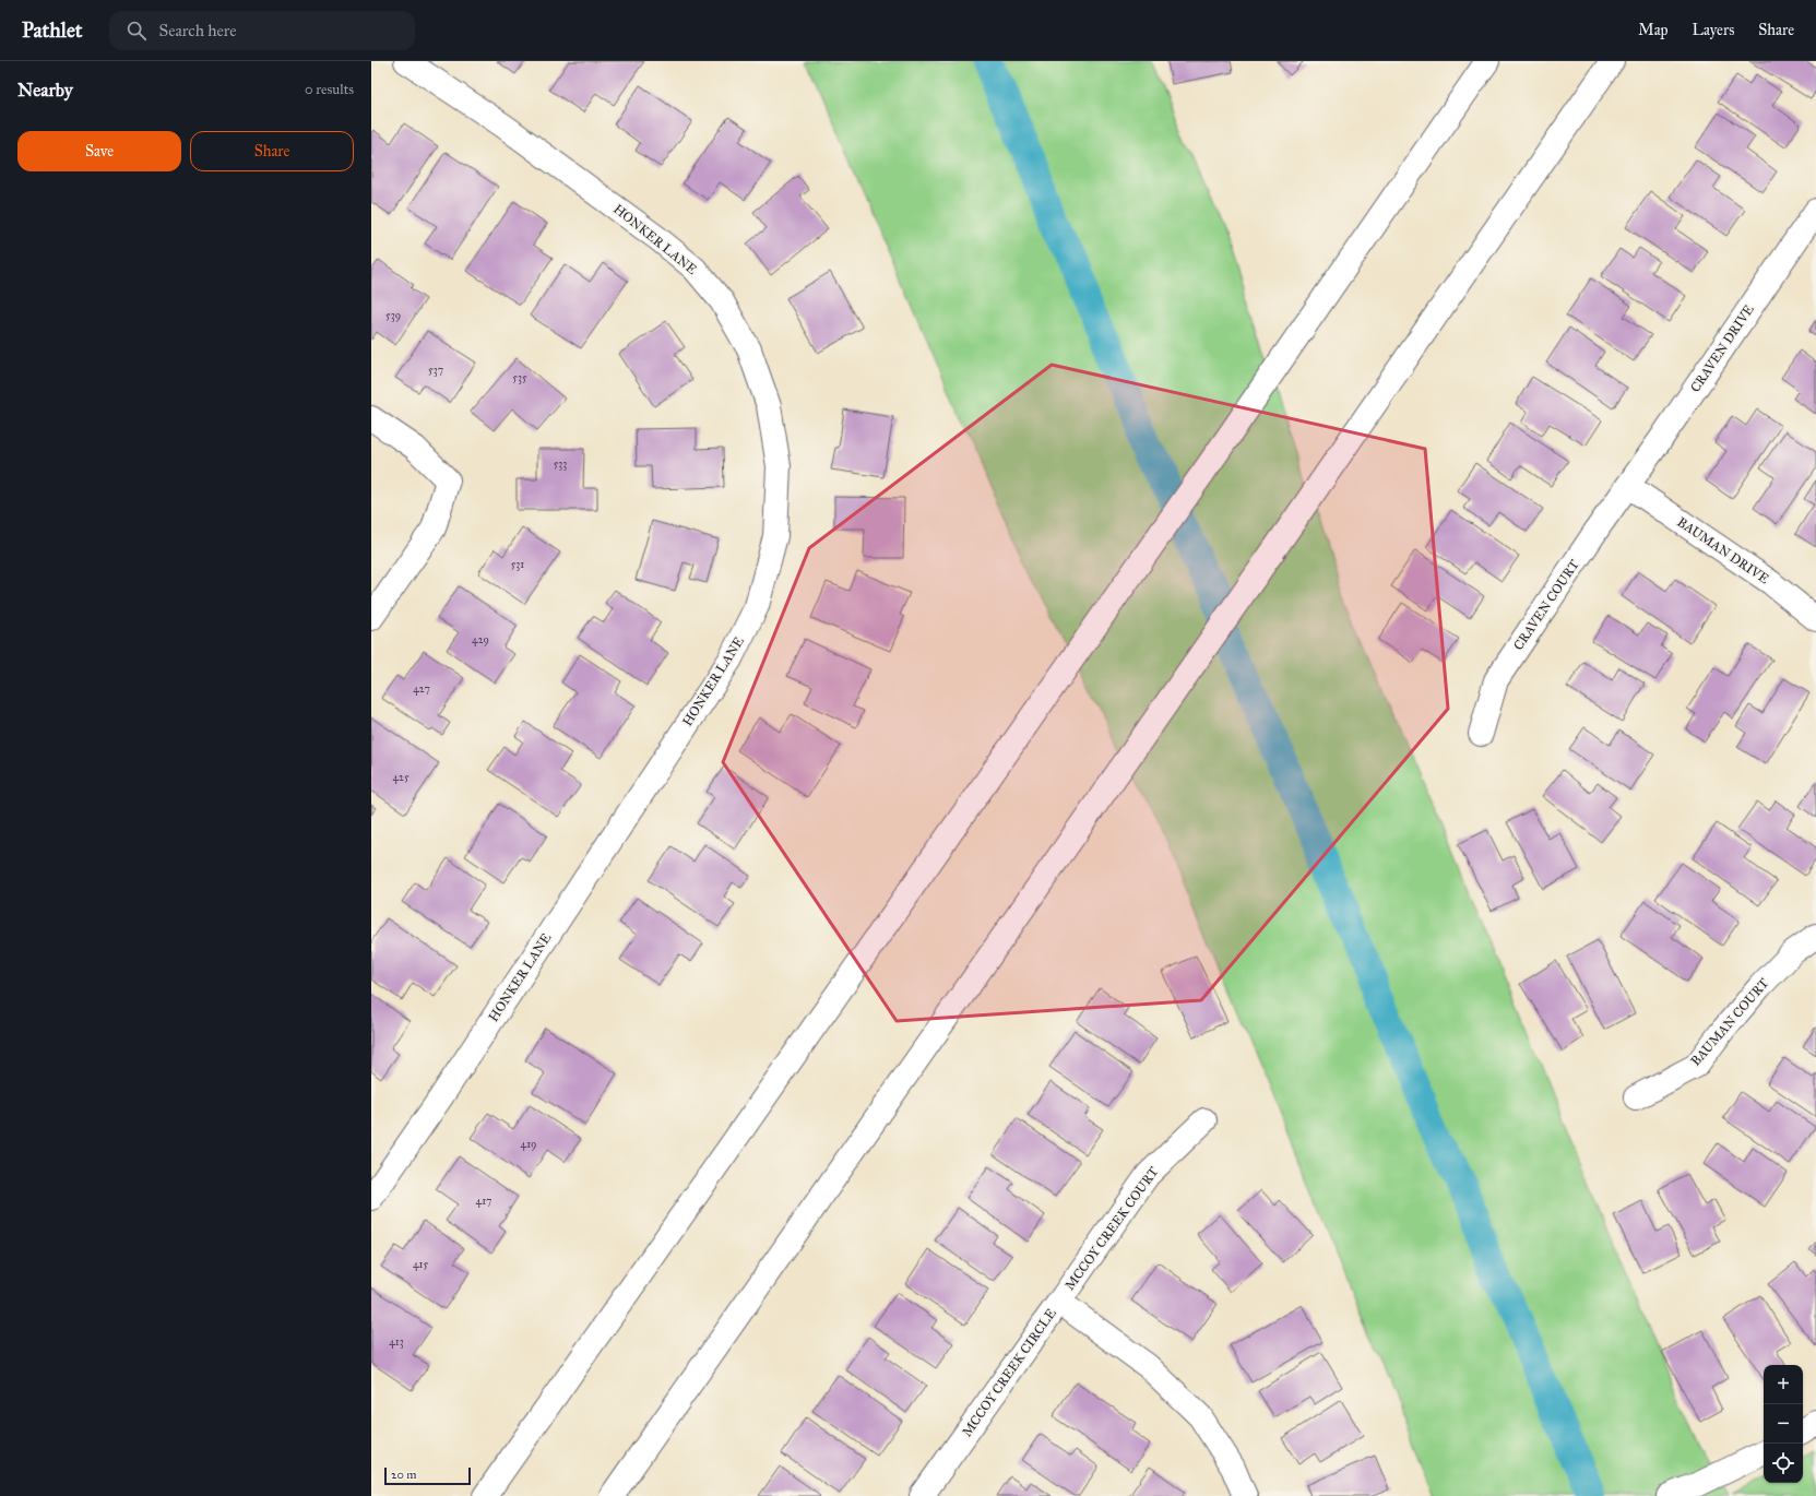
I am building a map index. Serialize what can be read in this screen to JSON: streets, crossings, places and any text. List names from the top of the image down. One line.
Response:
{"streets":{"main road":["HONKER LANE","CRAVEN DRIVE","BAUMAN DRIVE","CRAVEN COURT","BAUMAN COURT","MCCOY CREEK COURT","MCCOY CREEK CIRCLE"]},"crossings":[["CRAVEN DRIVE","BAUMAN DRIVE"],["CRAVEN DRIVE","CRAVEN COURT"],["BAUMAN DRIVE","CRAVEN COURT"],["MCCOY CREEK COURT","MCCOY CREEK CIRCLE"]],"house_numbers":["539","537","535","533","531","429","427","425","419","417","415","413"],"scale_bar":"20 m","page":{"header":"Pathlet","search":"Search here","nav":["Map","Layers","Share"],"heading":["Nearby","0 results"],"buttons":["Save","Share"],"map_buttons":["+","−"],"scale":"20 m"}}
